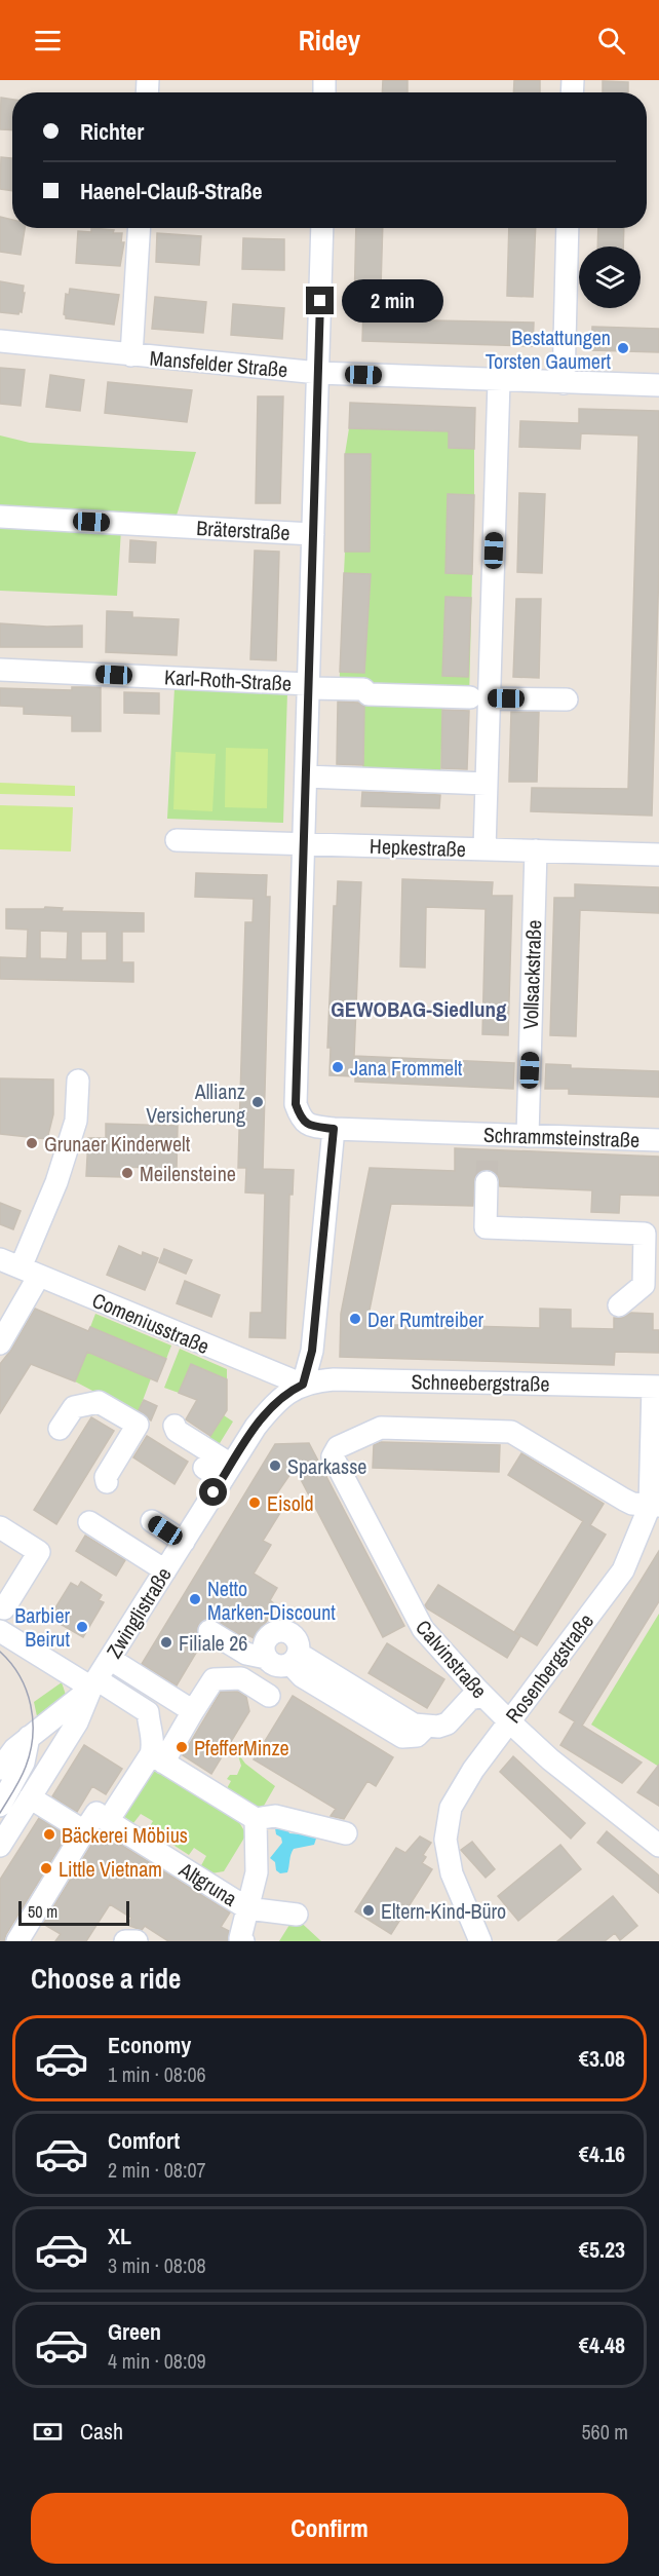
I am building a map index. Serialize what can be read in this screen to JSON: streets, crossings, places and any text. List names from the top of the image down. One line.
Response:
{"streets":{"street":["Mansfelder Straße","Bräterstraße","Karl-Roth-Straße","Hepkestraße","Vollsackstraße","Schrammsteinstraße","Comeniusstraße","Schneebergstraße","Zwinglistraße","Calvinstraße","Rosenbergstraße","Altgruna"]},"crossings":[["Hepkestraße","Vollsackstraße"],["Hepkestraße","Schrammsteinstraße"],["Vollsackstraße","Schrammsteinstraße"],["Comeniusstraße","Schneebergstraße"],["Comeniusstraße","Zwinglistraße"],["Schneebergstraße","Zwinglistraße"],["Schneebergstraße","Rosenbergstraße"],["Calvinstraße","Rosenbergstraße"]],"districts":["GEWOBAG-Siedlung"],"places":["Bestattungen Torsten Gaumert","Jana Frommelt","Allianz Versicherung","Grunaer Kinderwelt","Meilensteine","Der Rumtreiber","Sparkasse","Eisold","Netto Marken-Discount","Barbier Beirut","Filiale 26","PfefferMinze","Bäckerei Möbius","Little Vietnam","Eltern-Kind-Büro"],"scale_bar":"50 m","page":{"header":"Ridey","banner":["Richter","Haenel-Clauß-Straße"],"bubble":"2 min","scale":"50 m","heading":"Choose a ride","list":[{"name":"Economy","note":"1 min · 08:06","value":"€3.08"},{"name":"Comfort","note":"2 min · 08:07","value":"€4.16"},{"name":"XL","note":"3 min · 08:08","value":"€5.23"},{"name":"Green","note":"4 min · 08:09","value":"€4.48"}],"pay":["Cash","560 m"],"buttons":"Confirm"}}
